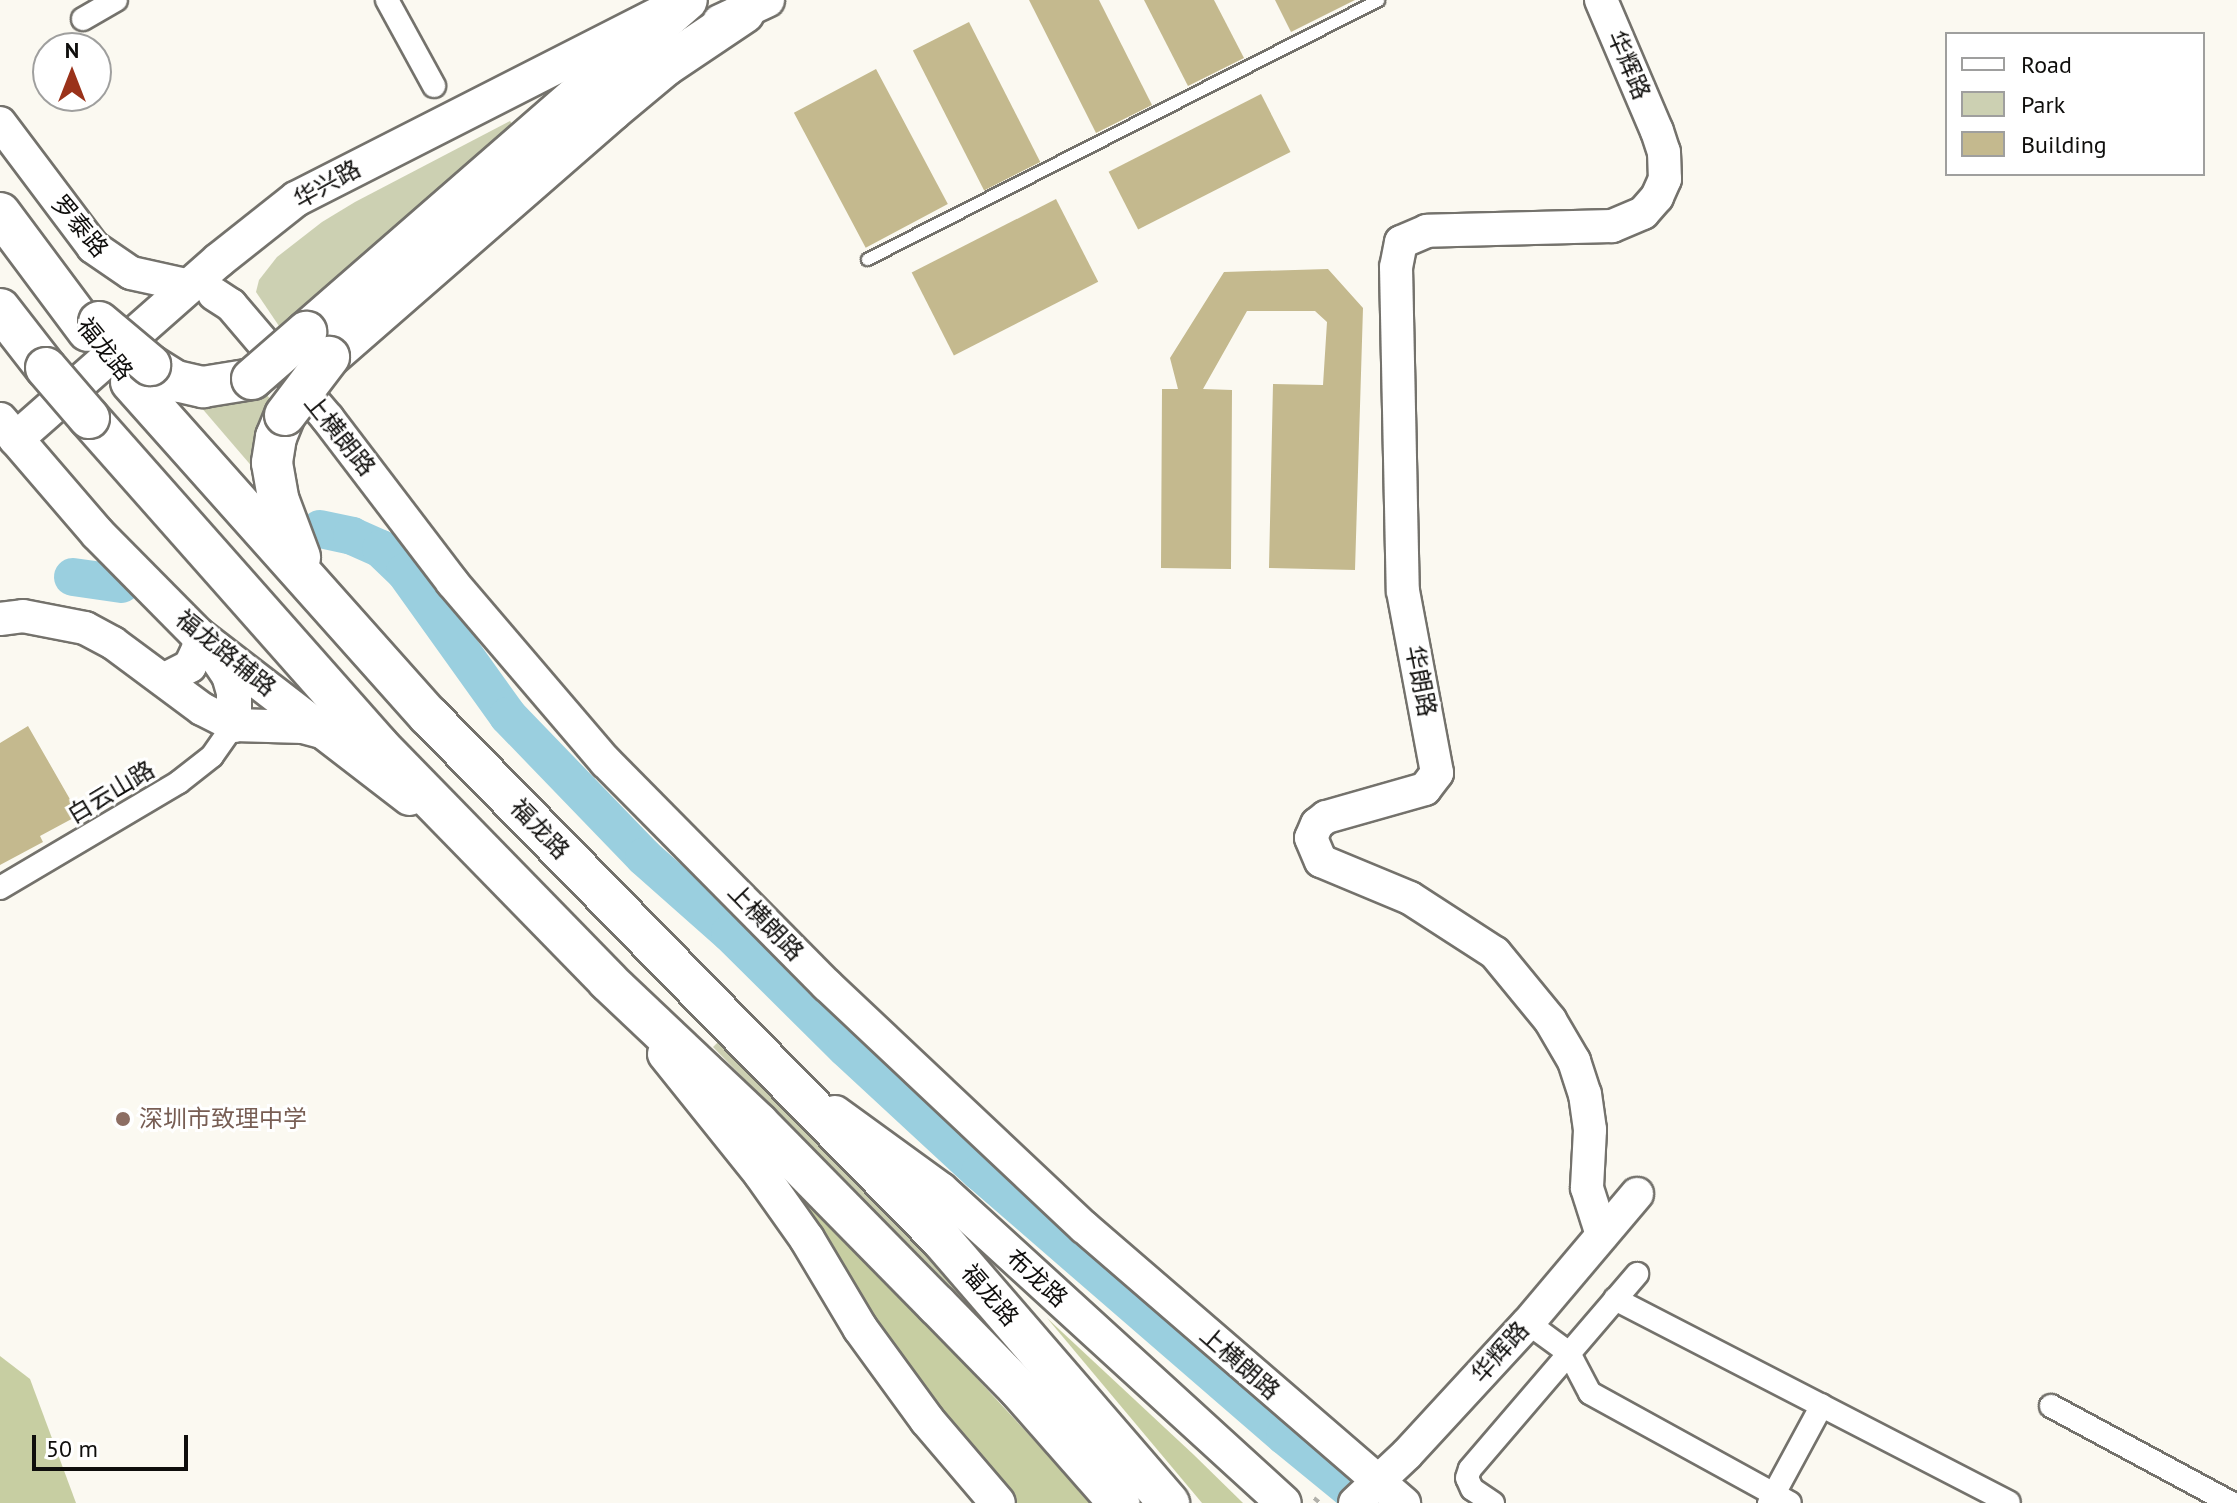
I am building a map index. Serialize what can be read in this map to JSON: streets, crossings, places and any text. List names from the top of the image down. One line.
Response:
{"streets":{"highway":["福龙路"],"main road":["华兴路","福龙路辅路","布龙路"],"street":["华辉路","罗泰路","上横朗路","华朗路","白云山路"]},"crossings":[["华辉路","上横朗路"],["华辉路","华朗路"],["华兴路","罗泰路"],["华兴路","上横朗路"],["华兴路","福龙路辅路"],["罗泰路","上横朗路"],["福龙路","福龙路辅路"],["福龙路","布龙路"]],"places":["深圳市致理中学"],"legend":["Road","Park","Building"],"scale_bar":"50 m","north":"top"}
